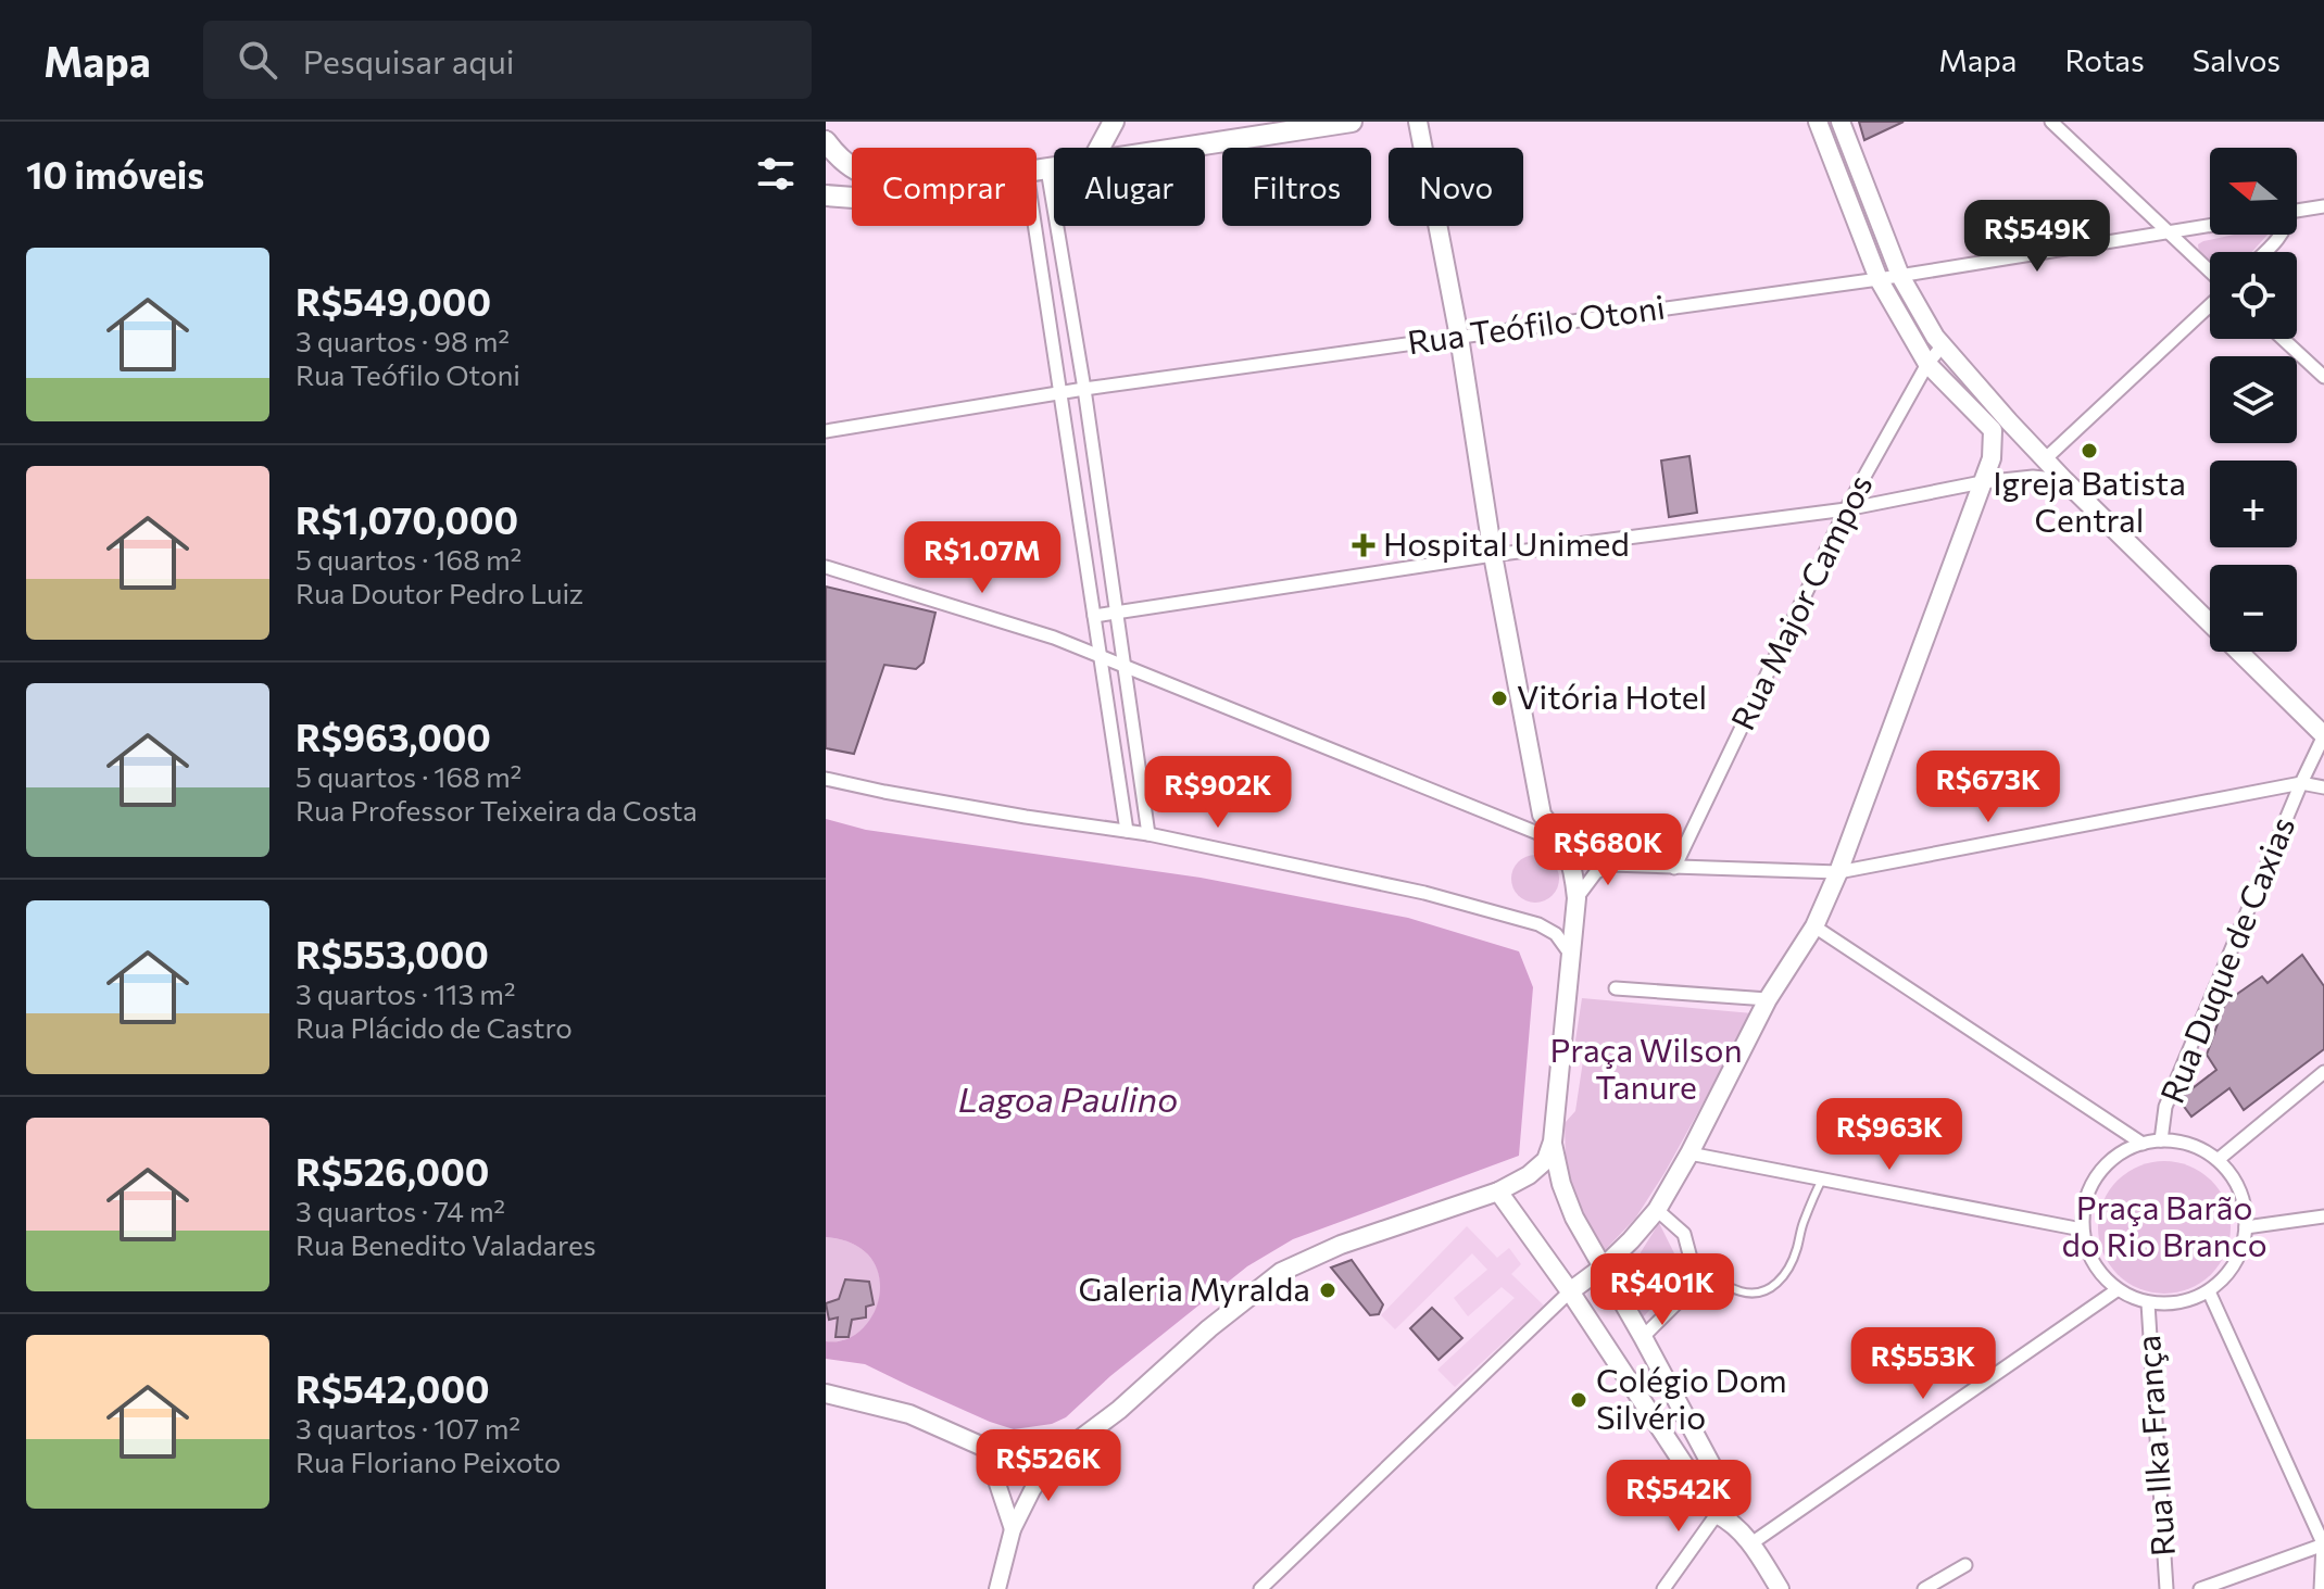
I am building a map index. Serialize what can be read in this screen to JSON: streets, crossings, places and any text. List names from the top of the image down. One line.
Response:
{"streets":{"street":["Rua Teófilo Otoni","Rua Major Campos","Rua Duque de Caxias","Rua Ilka França"]},"crossings":[["Rua Duque de Caxias","Rua Ilka França"]],"water":["Lagoa Paulino"],"parks":["Praça Wilson Tanure","Praça Barão do Rio Branco"],"places":{"other":["Igreja Batista Central","Vitória Hotel","Galeria Myralda","Colégio Dom Silvério"],"health":["Hospital Unimed"]},"north":"left","page":{"header":"Mapa","search":"Pesquisar aqui","nav":["Mapa","Rotas","Salvos"],"heading":"10 imóveis","map_buttons":["+","−"],"chip":["Comprar","Alugar","Filtros","Novo"],"price":["R$549K","R$1.07M","R$673K","R$902K","R$680K","R$963K","R$401K","R$553K","R$526K","R$542K"],"list":[{"name":"R$549,000","note":"3 quartos · 98 m² · Rua Teófilo Otoni"},{"name":"R$1,070,000","note":"5 quartos · 168 m² · Rua Doutor Pedro Luiz"},{"name":"R$963,000","note":"5 quartos · 168 m² · Rua Professor Teixeira da Costa"},{"name":"R$553,000","note":"3 quartos · 113 m² · Rua Plácido de Castro"},{"name":"R$526,000","note":"3 quartos · 74 m² · Rua Benedito Valadares"},{"name":"R$542,000","note":"3 quartos · 107 m² · Rua Floriano Peixoto"}]}}
